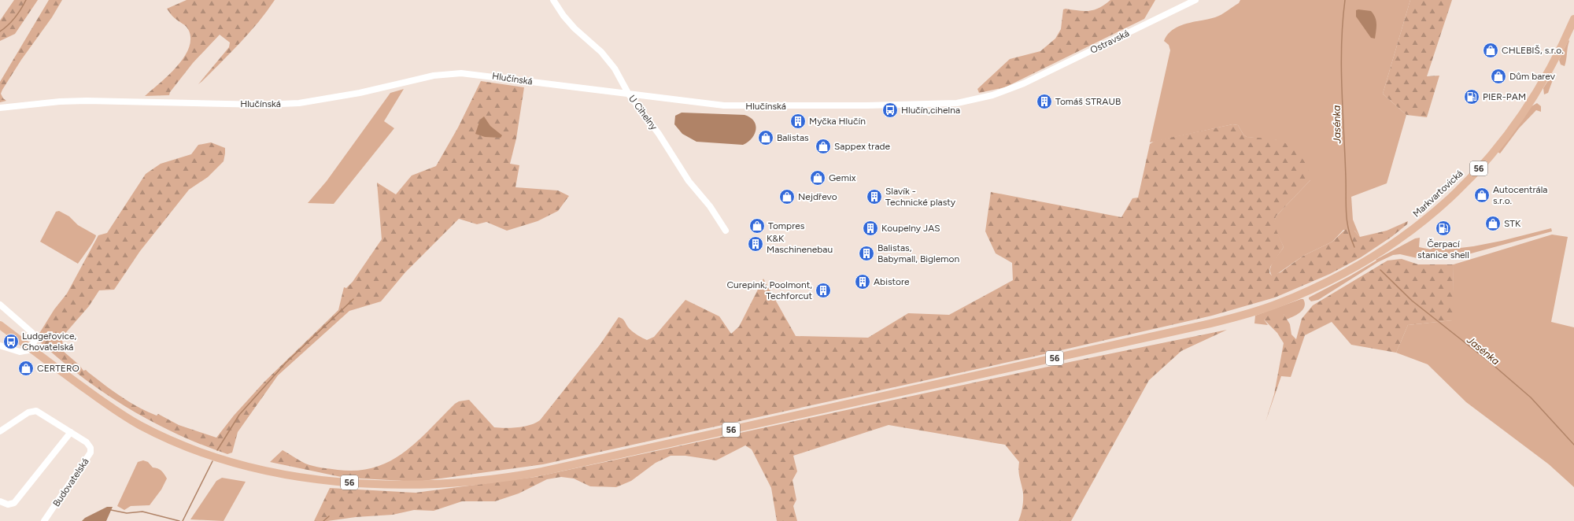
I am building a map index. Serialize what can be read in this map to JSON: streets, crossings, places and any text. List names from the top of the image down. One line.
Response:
{"streets":{"main road":["56","Markvartovická"],"street":["Ostravská","Hlučínská","U Cihelny","Budovatelská"]},"crossings":[["Ostravská","Hlučínská"],["Hlučínská","U Cihelny"],["56","Markvartovická"]],"water":["Jasénka"],"places":{"shop":["CHLEBIŠ, s.r.o.","Dům barev","Balistas","Sappex trade","Gemix","Autocentrála s.r.o.","Nejdřevo","STK","Tompres","CERTERO"],"fuel station":["PIER-PAM","Čerpací stanice shell"],"building":["Tomáš STRAUB","Myčka Hlučín","Slavík - Technické plasty","Koupelny JAS","K&K Maschinenebau","Balistas, Babymall, Biglemon","Abistore","Curepink, Poolmont, Techforcut"],"bus stop":["Hlučín,cihelna","Ludgeřovice, Chovatelská"]}}
